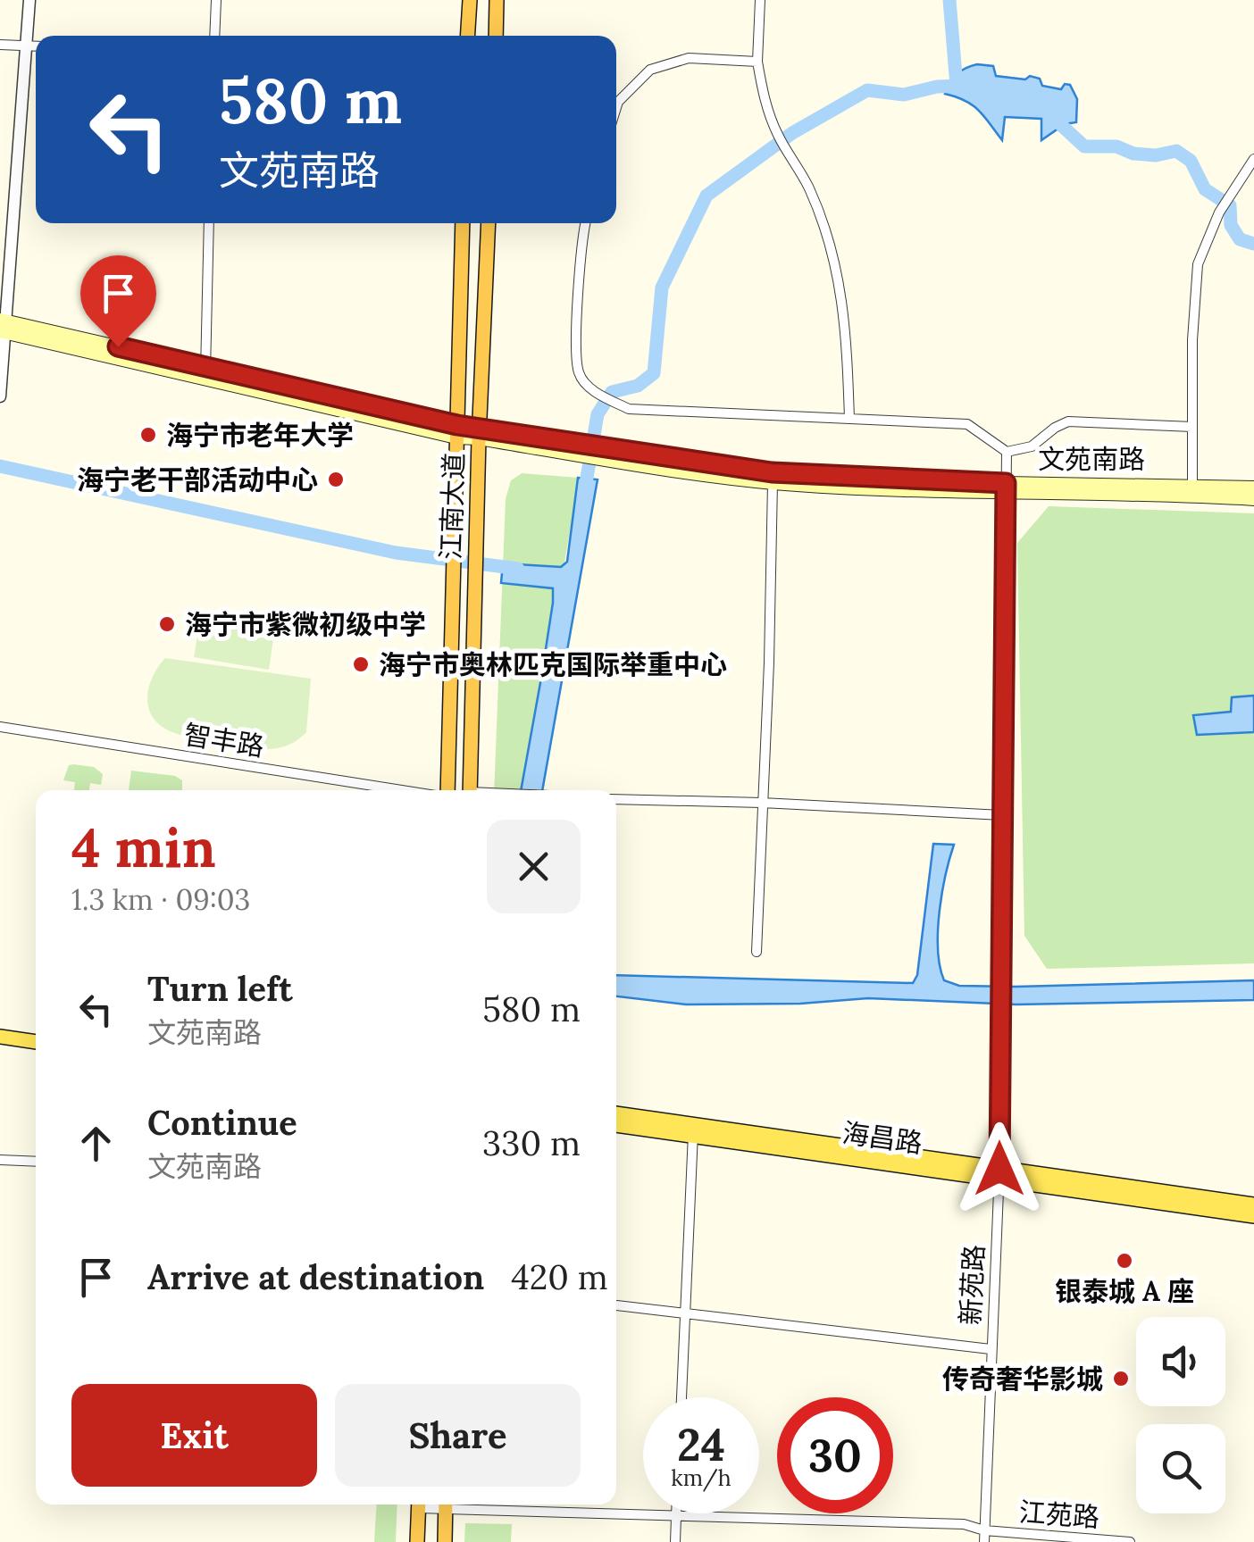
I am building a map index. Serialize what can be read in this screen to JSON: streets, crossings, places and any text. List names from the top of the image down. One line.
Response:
{"streets":{"highway":["江南大道"],"main road":["文苑南路","海昌路"],"street":["智丰路","新苑路","江苑路"]},"crossings":[["文苑南路","新苑路"],["海昌路","新苑路"],["新苑路","江苑路"]],"places":["海宁市老年大学","海宁老干部活动中心","海宁市紫微初级中学","海宁市奥林匹克国际举重中心","银泰城 A 座","传奇奢华影城"],"page":{"turn":["580 m","文苑南路"],"heading":["4 min","1.3 km · 09:03"],"list":[{"name":"Turn left","note":"文苑南路","value":"580 m"},{"name":"Continue","note":"文苑南路","value":"330 m"},{"name":"Arrive at destination","value":"420 m"}],"buttons":["Exit","Share"],"speed":"24 km/h","limit":"30"}}
